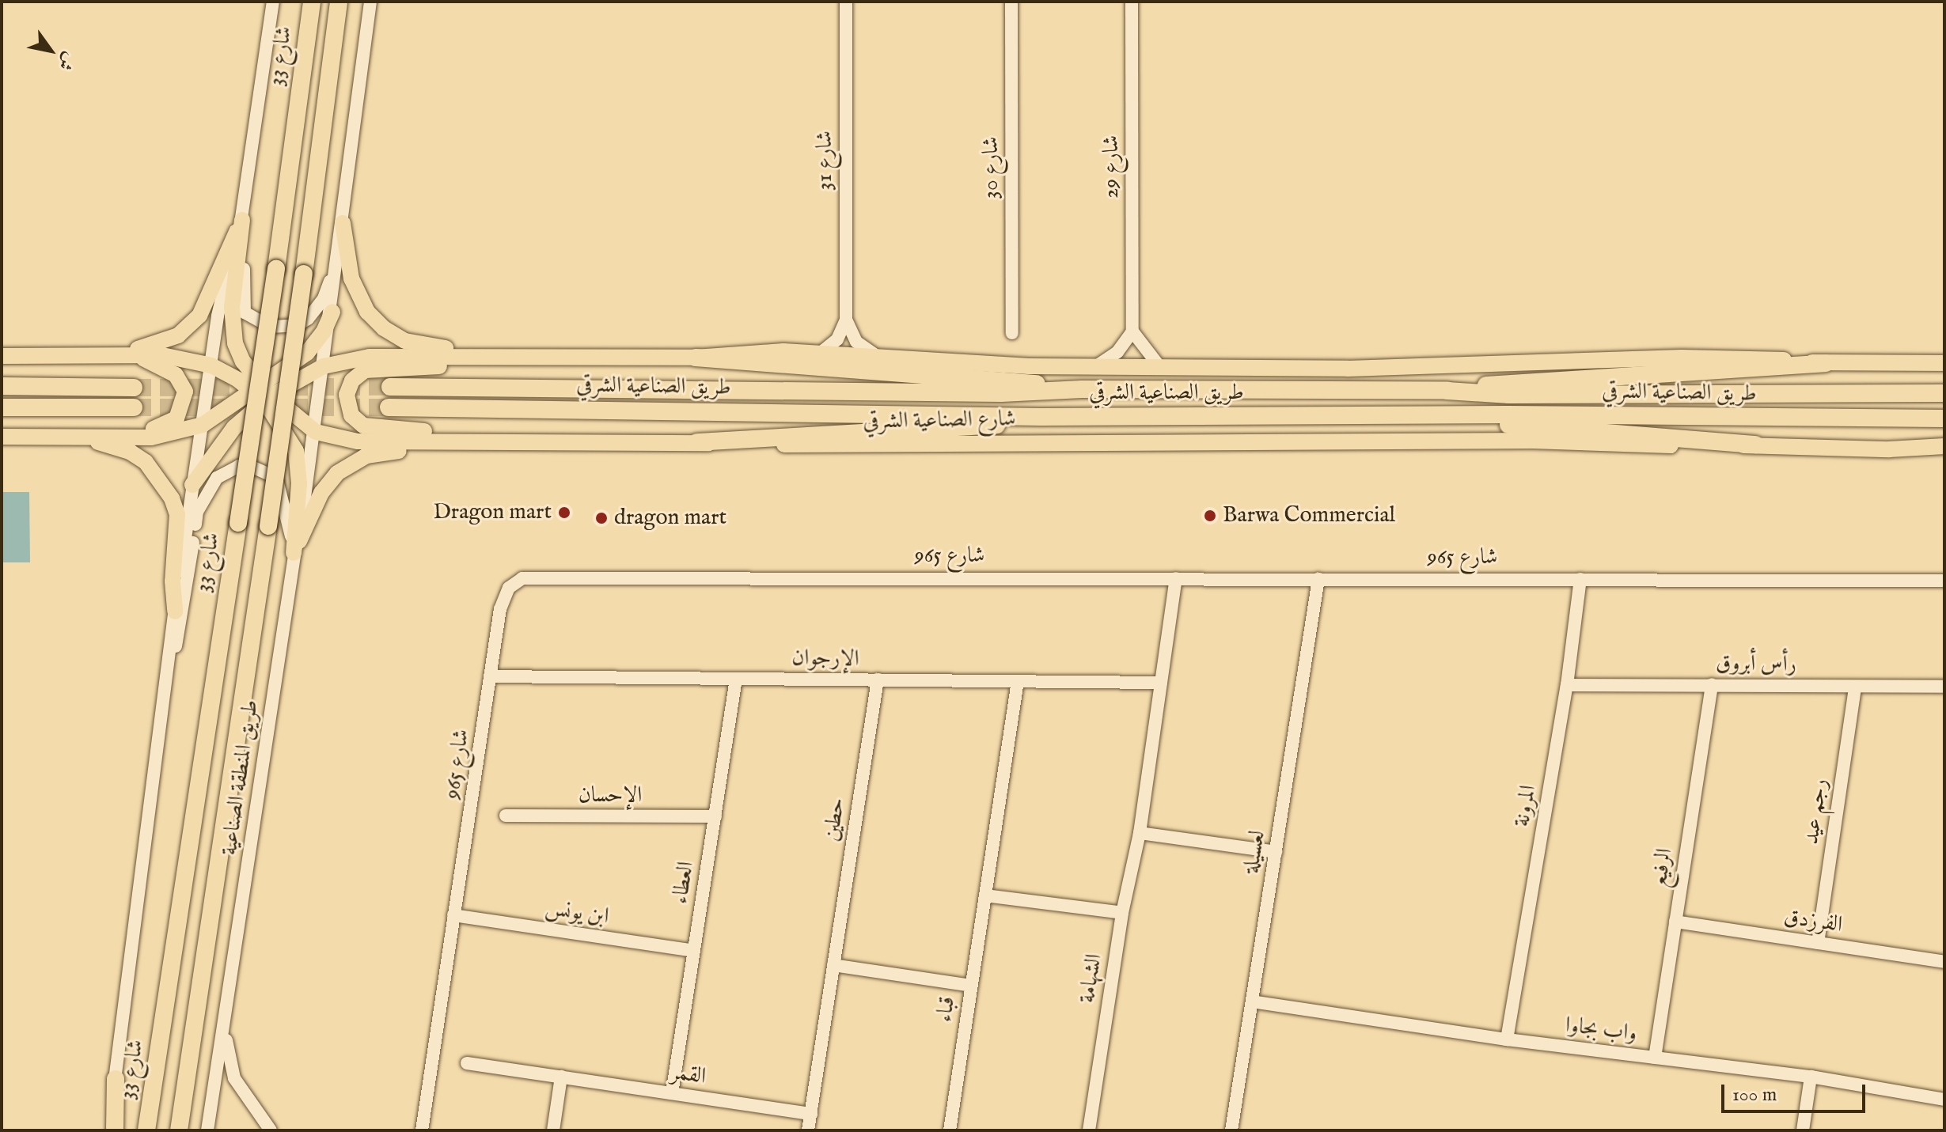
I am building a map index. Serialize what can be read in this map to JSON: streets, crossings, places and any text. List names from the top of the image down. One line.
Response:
{"streets":{"highway":["شارع 33","طريق الصناعية الشرقي"],"main road":["شارع الصناعية الشرقي"],"street":["شارع 31","شارع 29","شارع 30","شارع 965","الإرجوان","رأس أبروق","طريق المنطقة الصناعية","الإحسان","المرونة","رجم عيد","حطين","لعسيلة","الرفيع","العطاء","ابن يونس","الفرزدق","الشهامة","قباء","واب بجاوا","القمر"]},"crossings":[["شارع 965","الإرجوان"],["شارع 965","المرونة"],["شارع 965","لعسيلة"],["شارع 965","ابن يونس"],["شارع 965","الشهامة"],["الإرجوان","حطين"],["الإرجوان","العطاء"],["الإرجوان","الشهامة"],["الإرجوان","قباء"],["رأس أبروق","المرونة"],["رأس أبروق","رجم عيد"],["رأس أبروق","الرفيع"],["الإحسان","العطاء"],["المرونة","واب بجاوا"],["رجم عيد","الفرزدق"],["حطين","القمر"],["لعسيلة","واب بجاوا"],["الرفيع","الفرزدق"],["الرفيع","واب بجاوا"],["العطاء","ابن يونس"],["العطاء","القمر"]],"places":["Dragon mart","Barwa Commercial","dragon mart"],"scale_bar":"100 m","north":"bottom right"}
